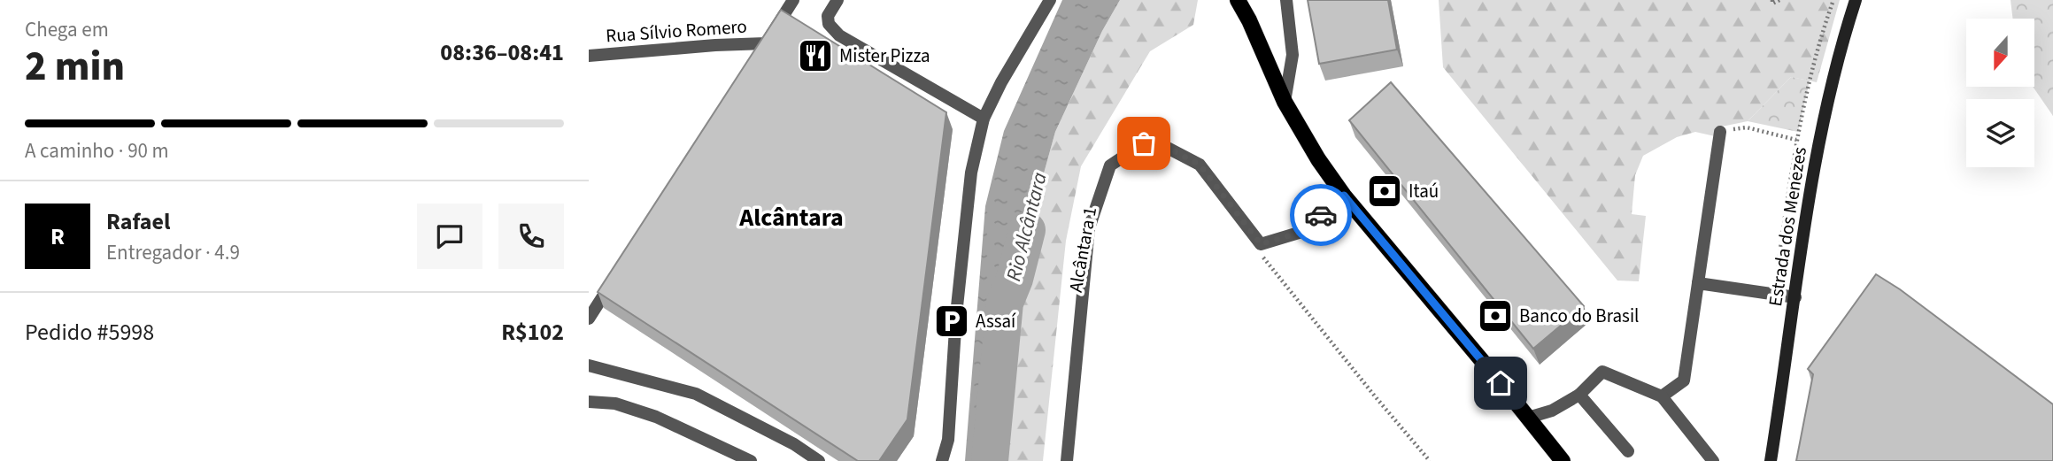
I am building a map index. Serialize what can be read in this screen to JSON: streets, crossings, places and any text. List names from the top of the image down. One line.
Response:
{"streets":{"main road":["Estrada dos Menezes"],"street":["Rua Sílvio Romero"]},"districts":["Alcântara"],"water":["Rio Alcântara"],"places":{"restaurant":["Mister Pizza"],"bank":["Itaú","Banco do Brasil"],"parking":["Assaí"]},"north":"bottom","page":{"heading":["2 min","Chega em","08:36–08:41"],"panel":["Rafael","Entregador · 4.9","Pedido #5998","R$102"],"bar":"A caminho · 90 m","round":"R"}}
